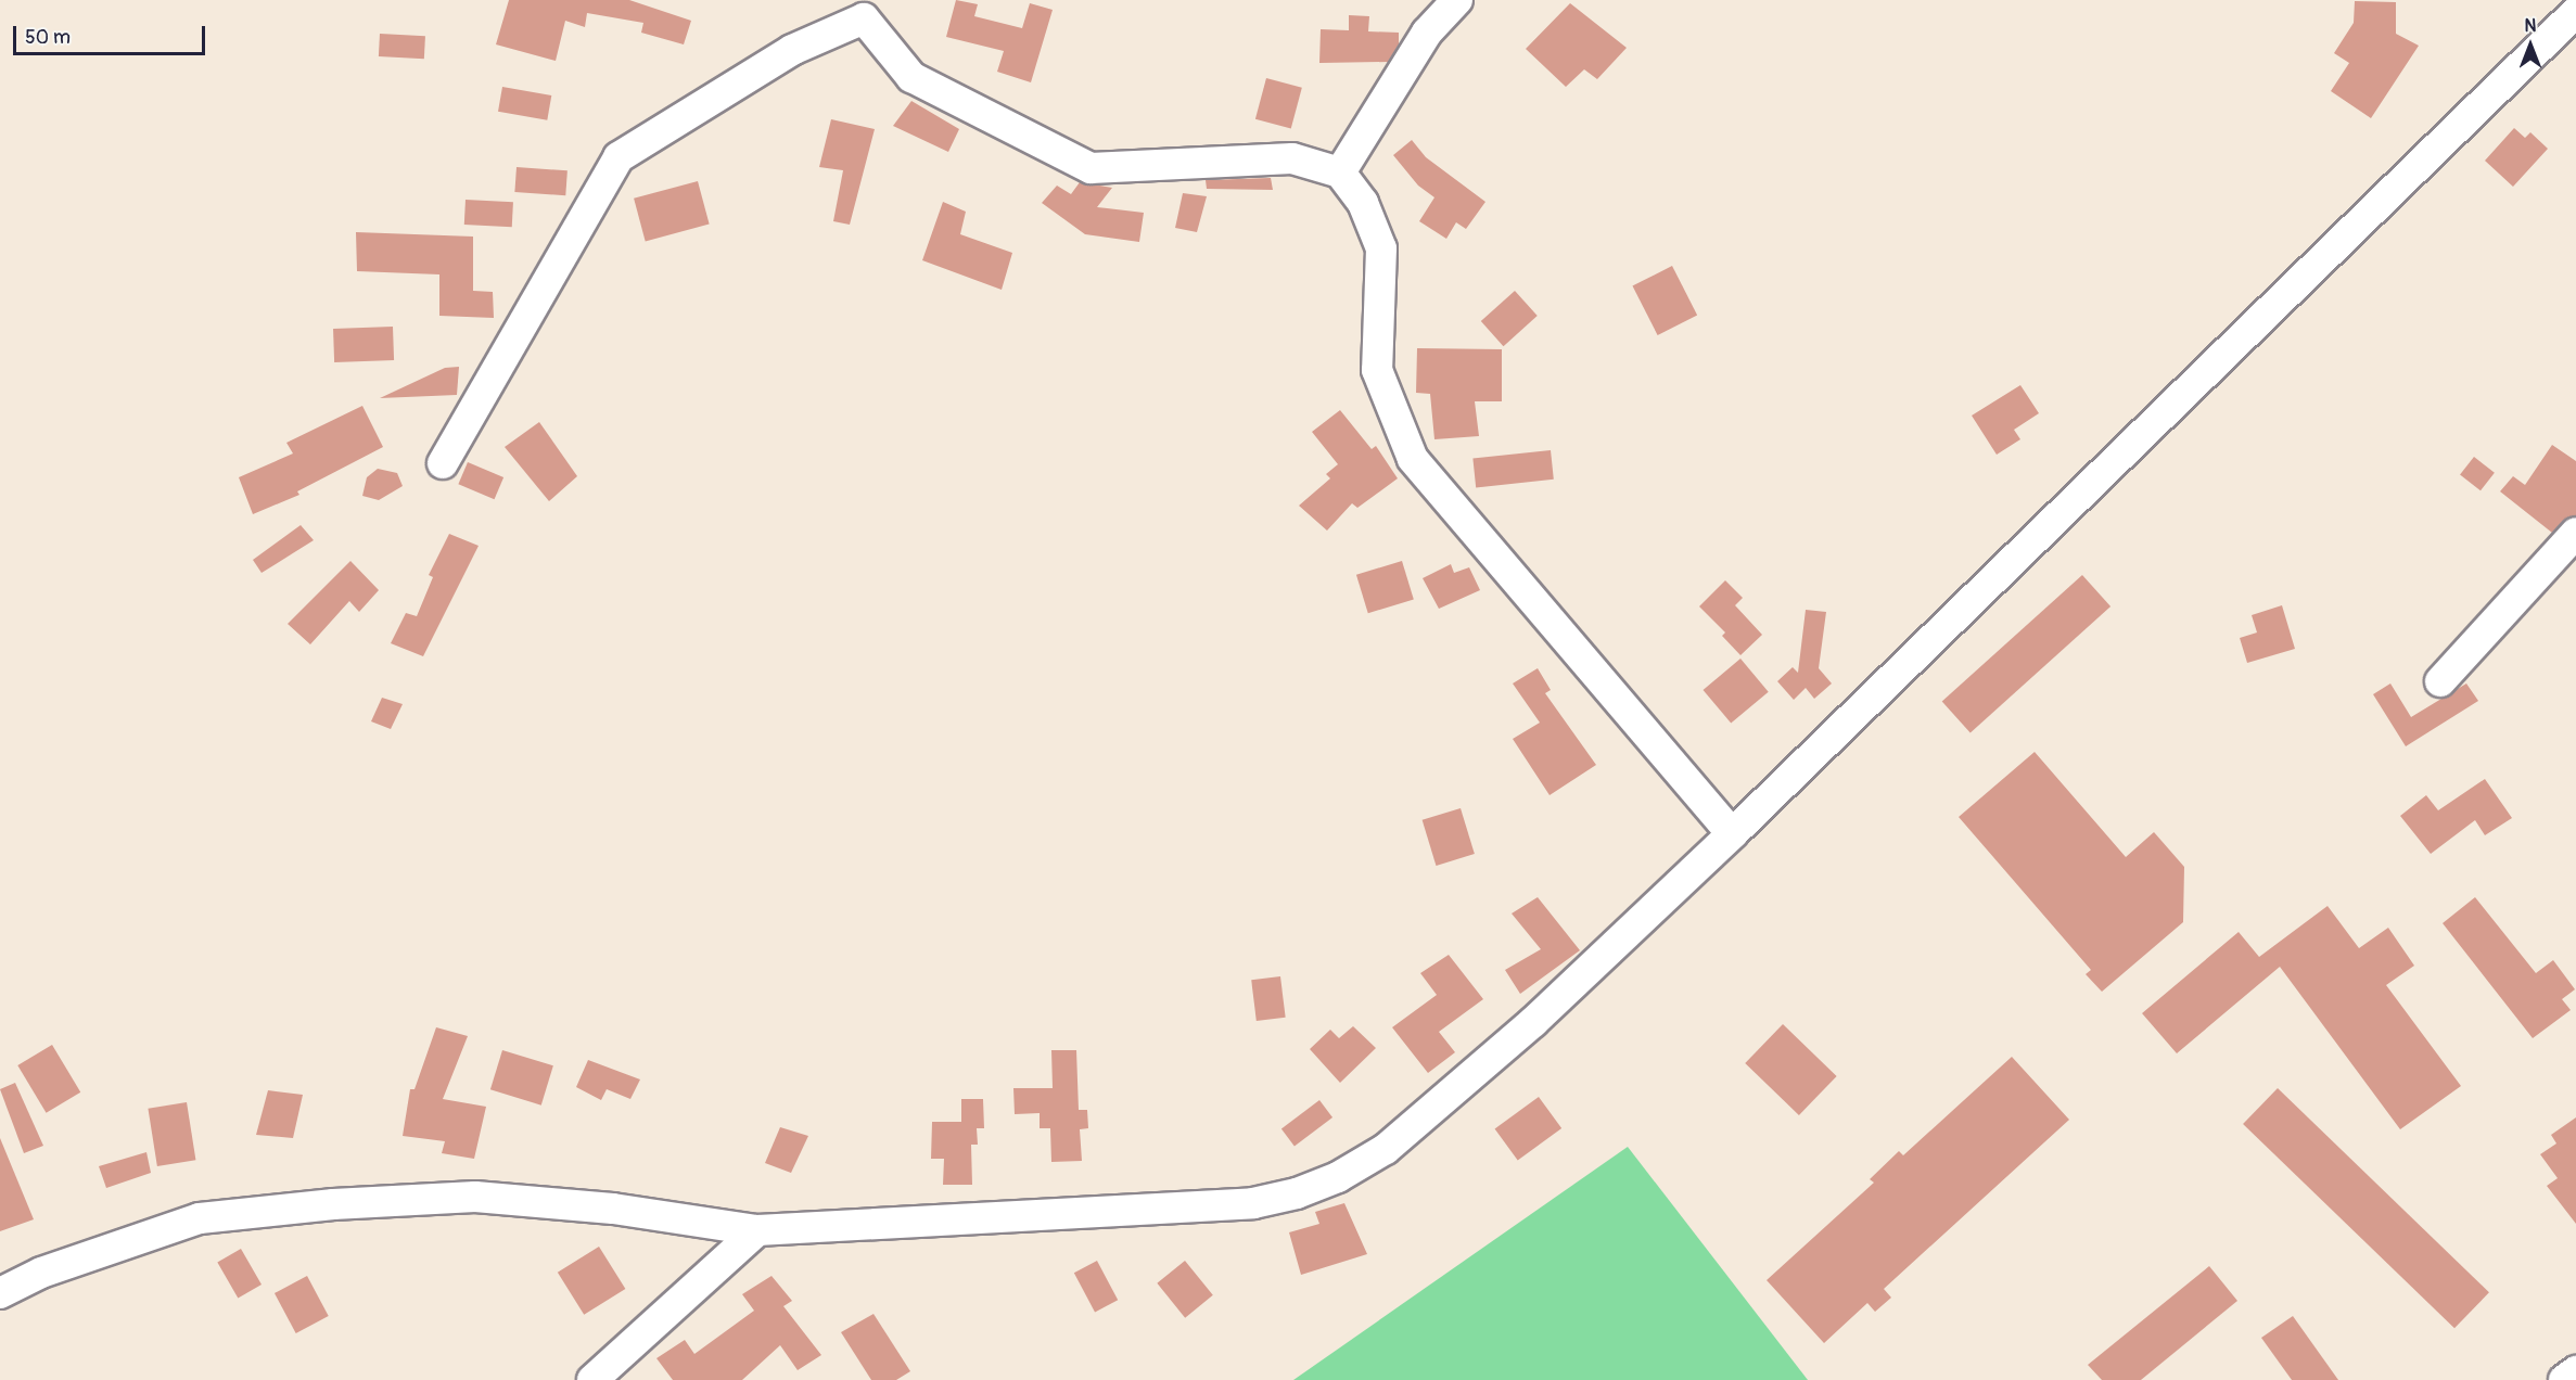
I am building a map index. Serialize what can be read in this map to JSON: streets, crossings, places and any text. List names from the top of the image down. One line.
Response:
{"scale_bar":"50 m","north":"top"}
